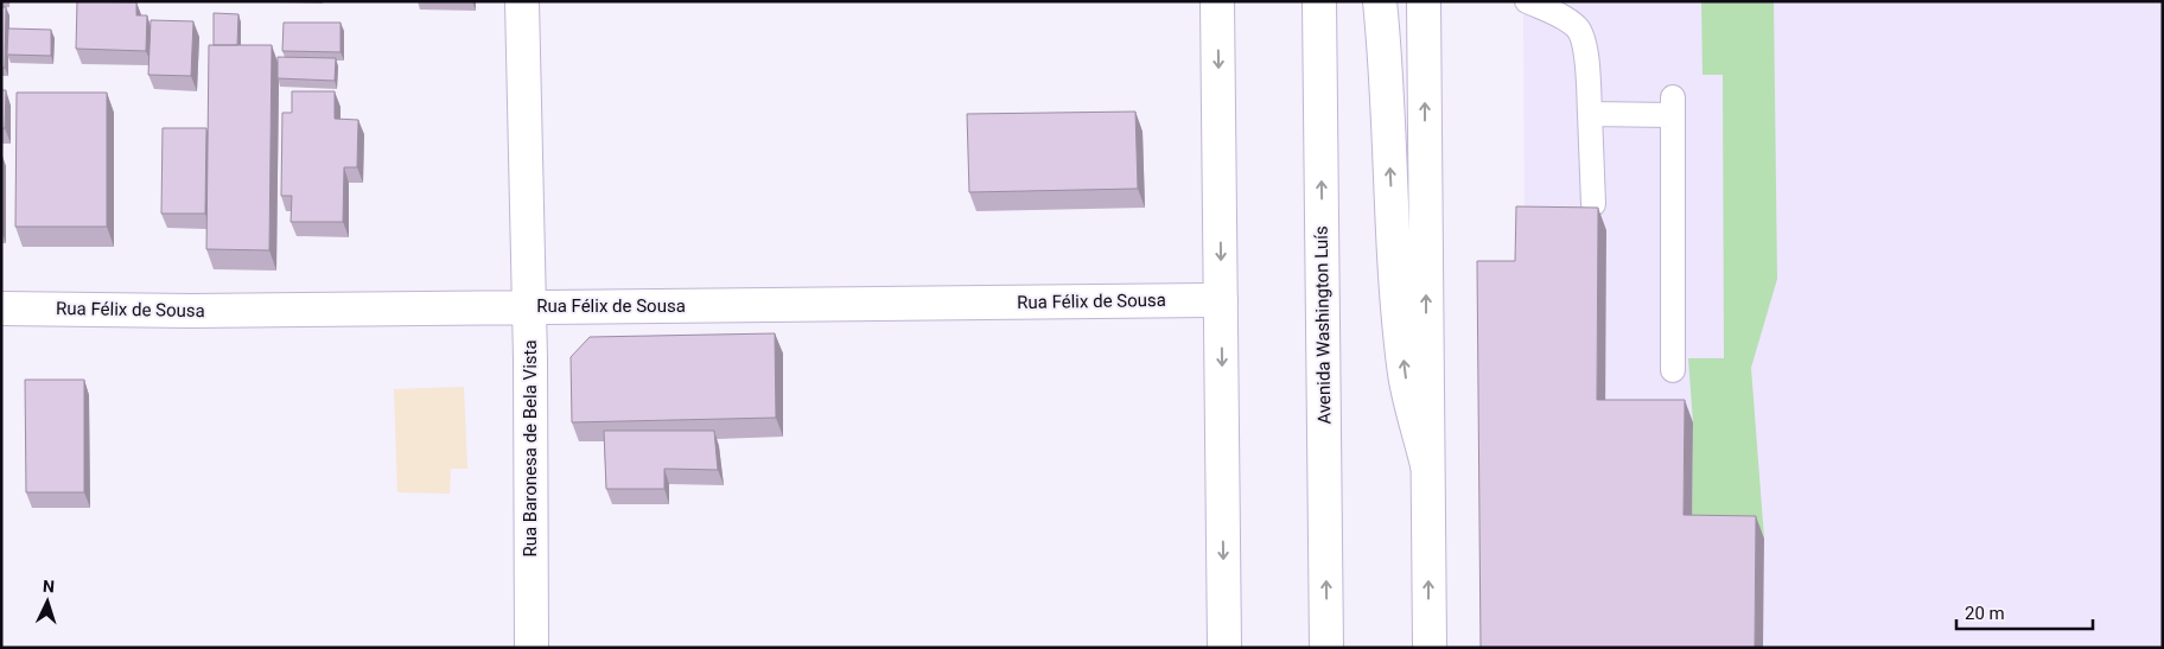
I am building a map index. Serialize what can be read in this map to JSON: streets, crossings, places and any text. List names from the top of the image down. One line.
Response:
{"streets":{"main road":["Rua Félix de Sousa","Avenida Washington Luís","Rua Baronesa de Bela Vista"]},"crossings":[["Rua Félix de Sousa","Rua Baronesa de Bela Vista"]],"scale_bar":"20 m","north":"top"}
